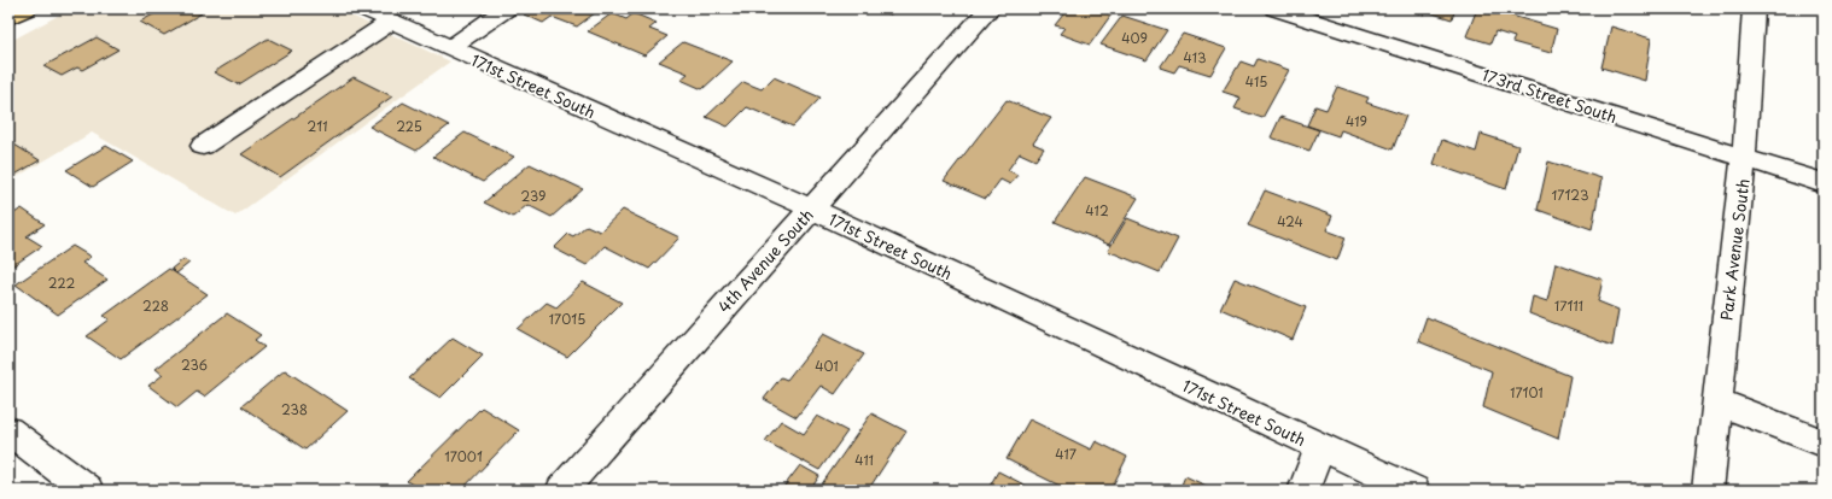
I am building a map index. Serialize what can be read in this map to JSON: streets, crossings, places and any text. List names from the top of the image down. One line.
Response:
{"streets":{"street":["171st Street South","173rd Street South","Park Avenue South","4th Avenue South"]},"crossings":[["171st Street South","4th Avenue South"],["173rd Street South","Park Avenue South"]],"house_numbers":["409","413","415","419","211","225","17123","239","412","424","222","228","17111","17015","236","401","17101","238","417","17001","411"]}
